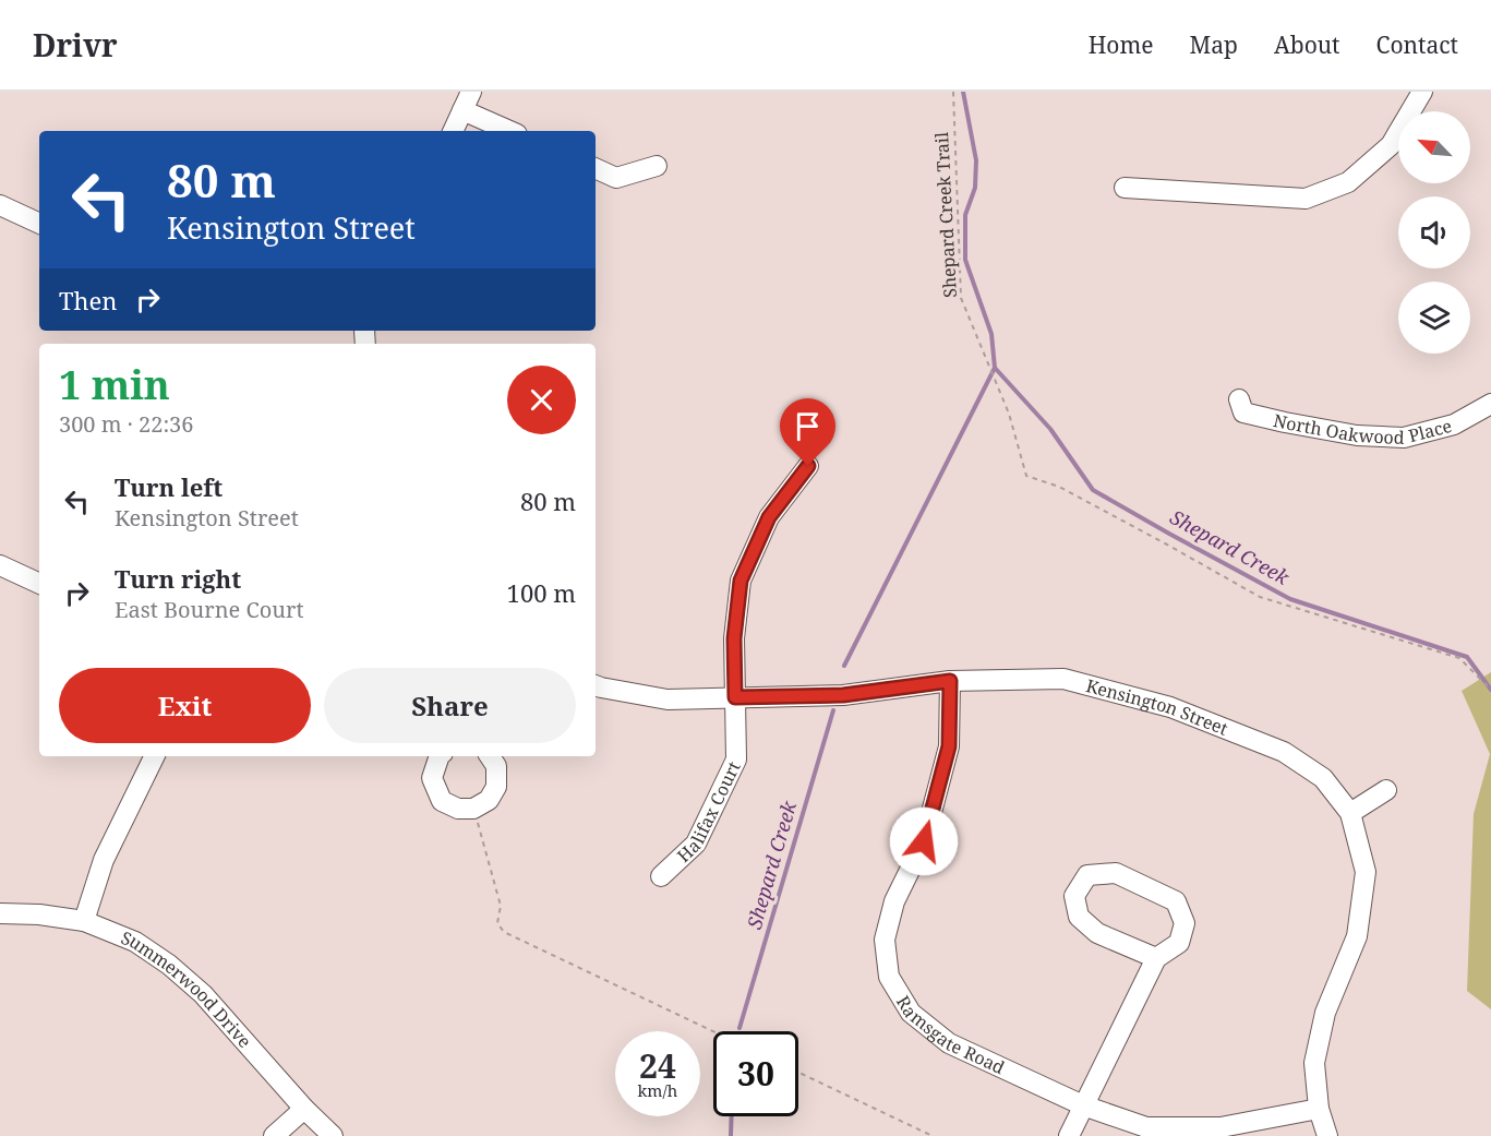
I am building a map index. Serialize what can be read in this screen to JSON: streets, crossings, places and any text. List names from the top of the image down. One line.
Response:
{"streets":{"street":["North Oakwood Place","Kensington Street","Halifax Court","Summerwood Drive","Ramsgate Road"],"path":["Shepard Creek Trail"]},"crossings":[["Kensington Street","Halifax Court"],["Kensington Street","Ramsgate Road"]],"water":["Shepard Creek"],"north":"top left","page":{"header":"Drivr","nav":["Home","Map","About","Contact"],"turn":["80 m","Kensington Street"],"then":"Then","heading":["1 min","300 m · 22:36"],"list":[{"name":"Turn left","note":"Kensington Street","value":"80 m"},{"name":"Turn right","note":"East Bourne Court","value":"100 m"}],"buttons":["Exit","Share"],"speed":"24 km/h","limit":"30"}}
